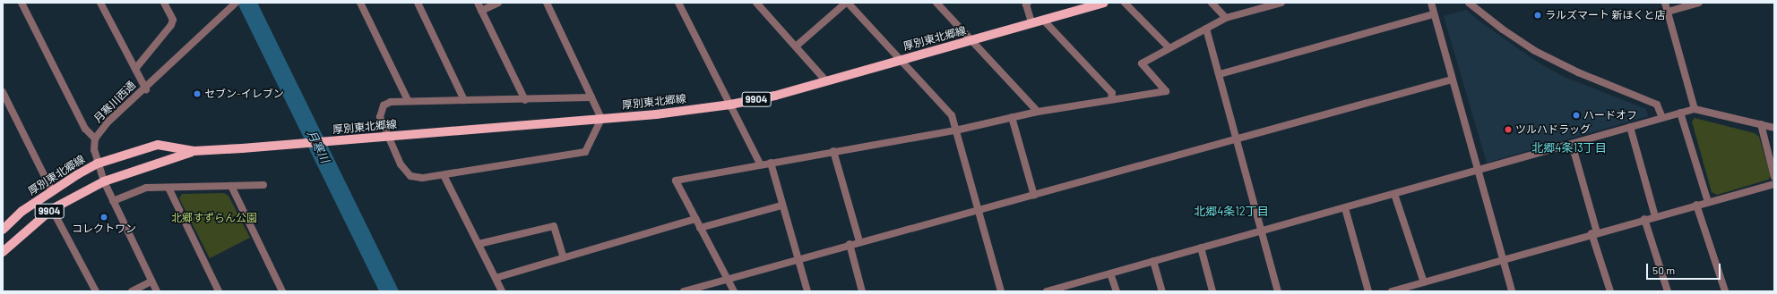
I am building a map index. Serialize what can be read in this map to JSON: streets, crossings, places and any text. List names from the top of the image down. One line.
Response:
{"streets":{"main road":["厚別東北郷線","9904"],"street":["月寒川西通"]},"crossings":[["厚別東北郷線","月寒川西通"]],"districts":["北郷4条13丁目","北郷4条12丁目"],"water":["月寒川"],"parks":["北郷すずらん公園"],"places":["ラルズマート 新ほくと店","セブン-イレブン","ハードオフ","ツルハドラッグ","コレクトワン"],"scale_bar":"50 m"}
